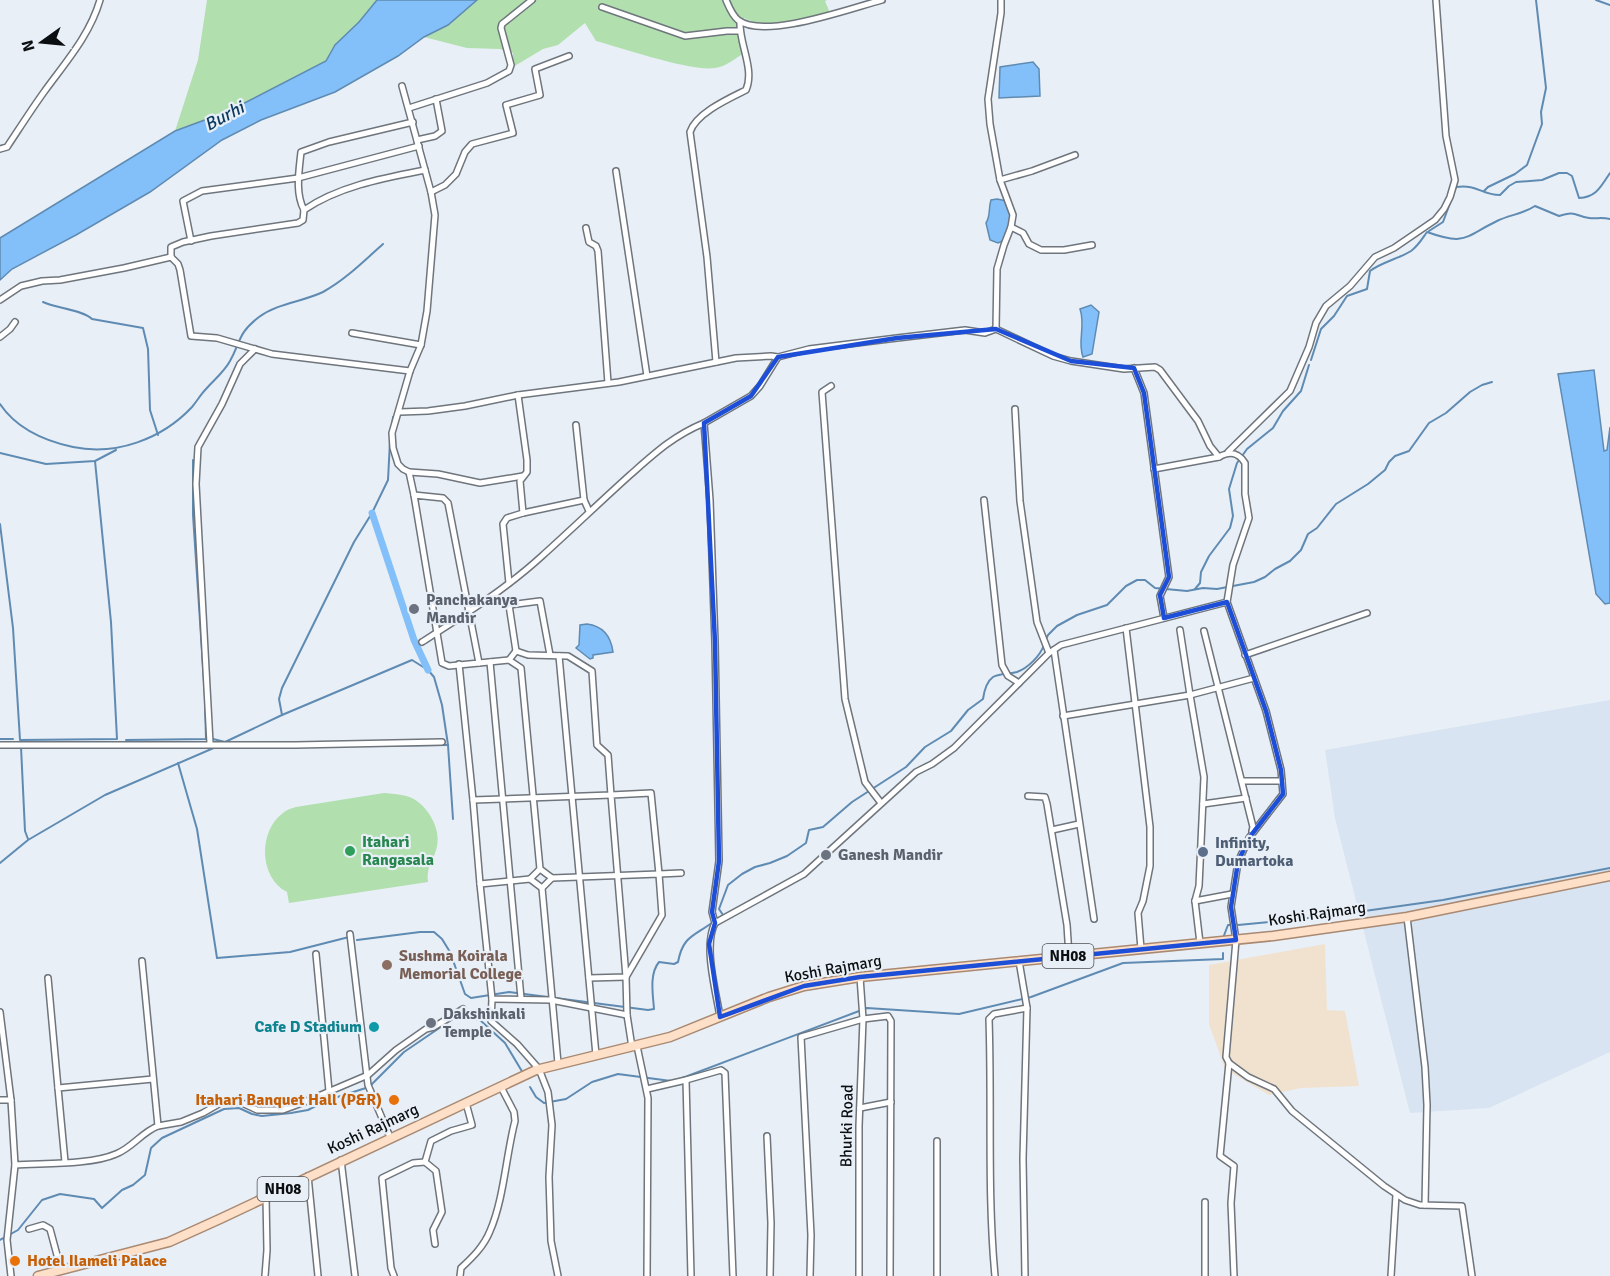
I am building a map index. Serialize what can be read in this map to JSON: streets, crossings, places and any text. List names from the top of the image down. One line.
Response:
{"streets":{"main road":["Koshi Rajmarg","NH08"],"street":["Bhurki Road"]},"crossings":[["Koshi Rajmarg","Bhurki Road"]],"water":["Burhi"],"places":["Panchakanya Mandir","Itahari Rangasala","Infinity, Dumartoka","Ganesh Mandir","Sushma Koirala Memorial College","Dakshinkali Temple","Cafe D Stadium","Itahari Banquet Hall (P&R)","Hotel Ilameli Palace"],"north":"left"}
